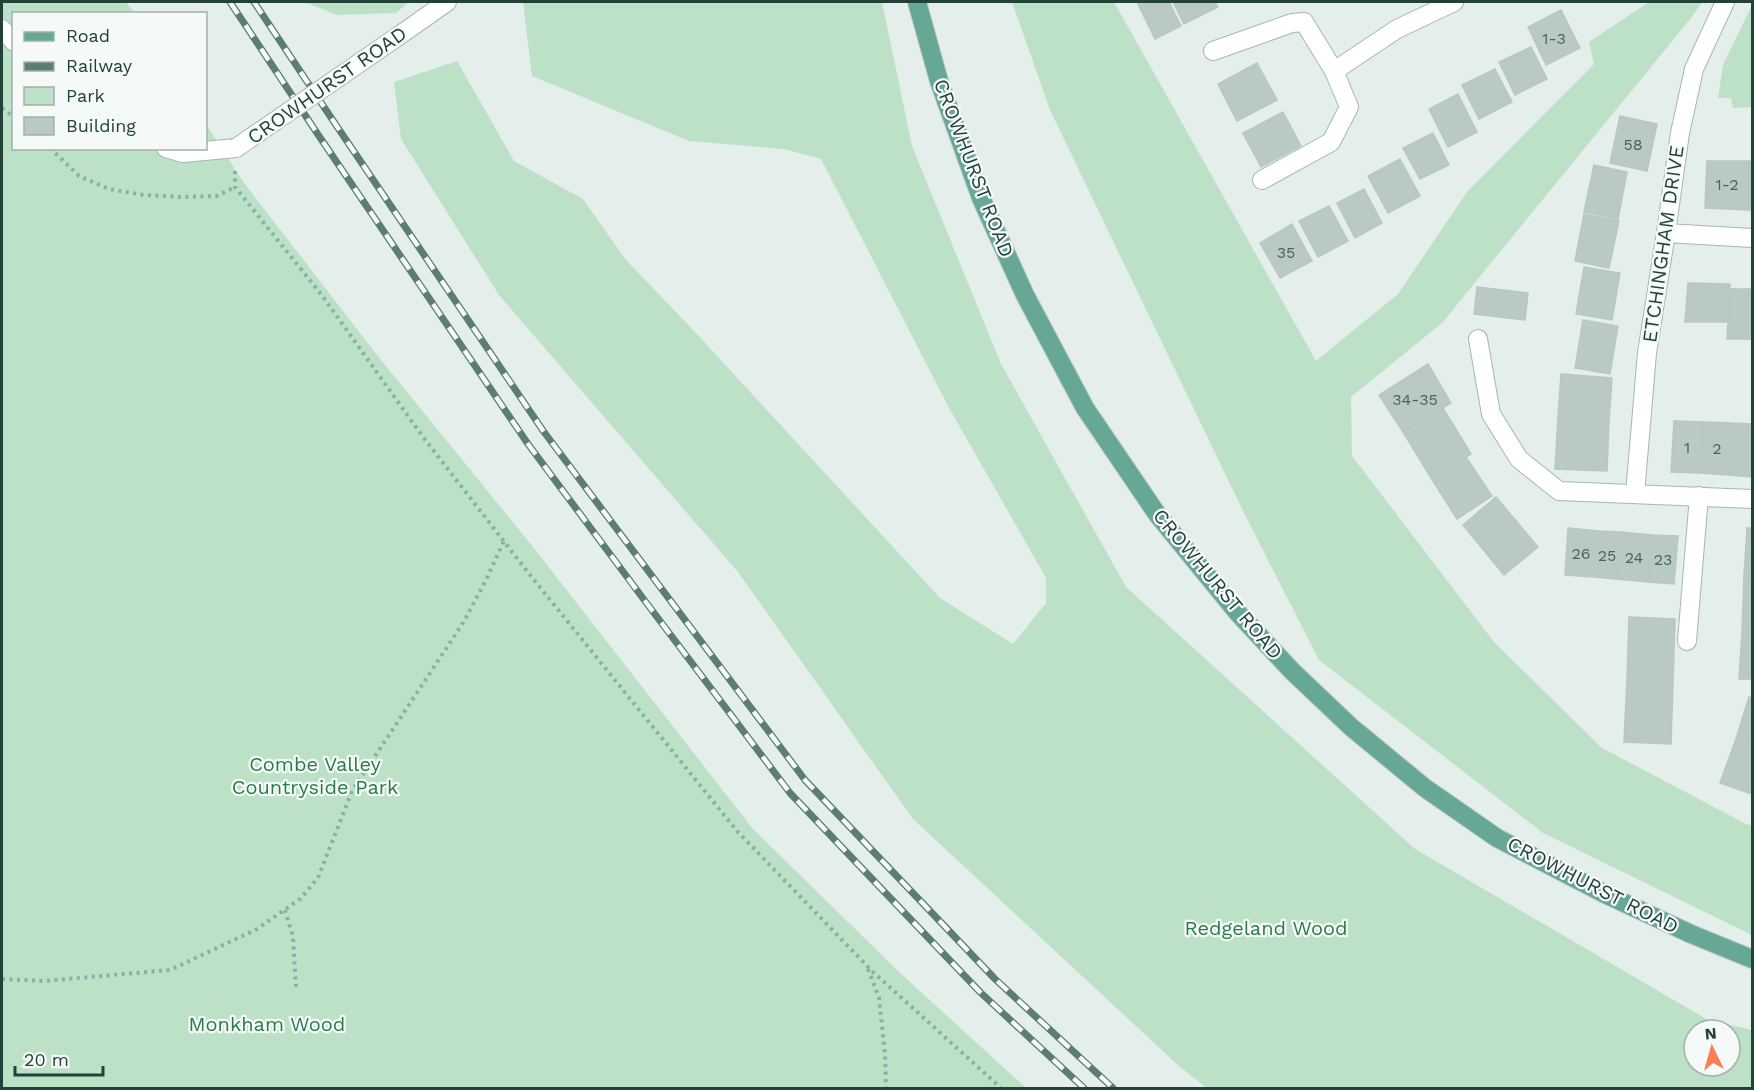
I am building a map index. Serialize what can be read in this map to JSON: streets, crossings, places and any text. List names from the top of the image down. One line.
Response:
{"streets":{"main road":["CROWHURST ROAD"],"street":["ETCHINGHAM DRIVE"]},"parks":["Combe Valley Countryside Park","Redgeland Wood","Monkham Wood"],"house_numbers":["1-3","58","1-2","35","34-35","1","2","26","25","24","23"],"legend":["Road","Railway","Park","Building"],"scale_bar":"20 m","north":"top"}
